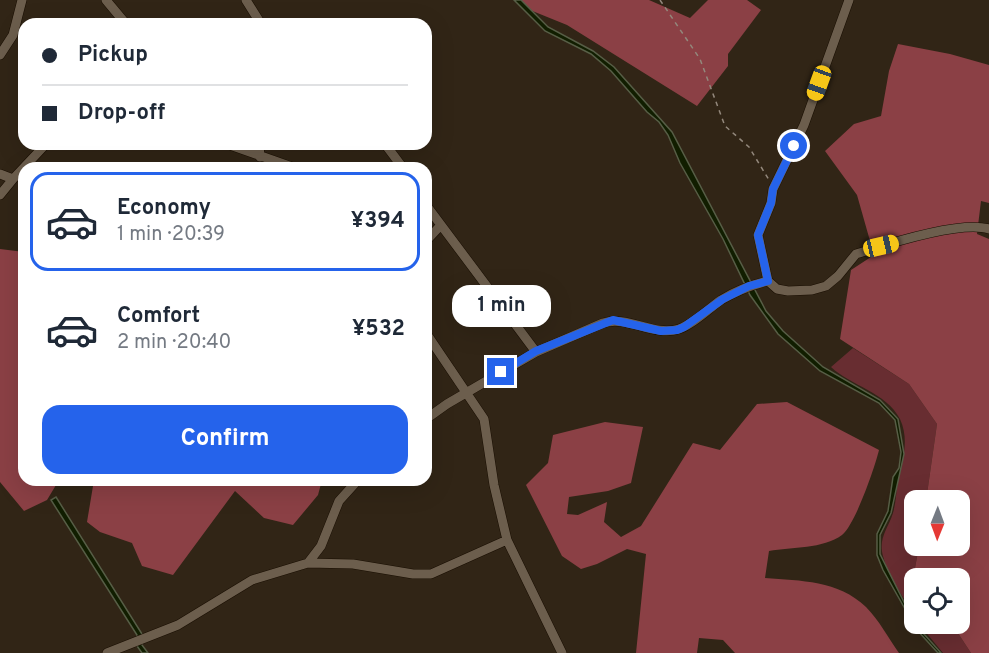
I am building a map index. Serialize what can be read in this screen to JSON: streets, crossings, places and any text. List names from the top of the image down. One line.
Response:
{"north":"bottom","page":{"banner":["Pickup","Drop-off"],"list":[{"name":"Economy","note":"1 min · 20:39","value":"¥394"},{"name":"Comfort","note":"2 min · 20:40","value":"¥532"}],"bubble":"1 min","buttons":"Confirm"}}
